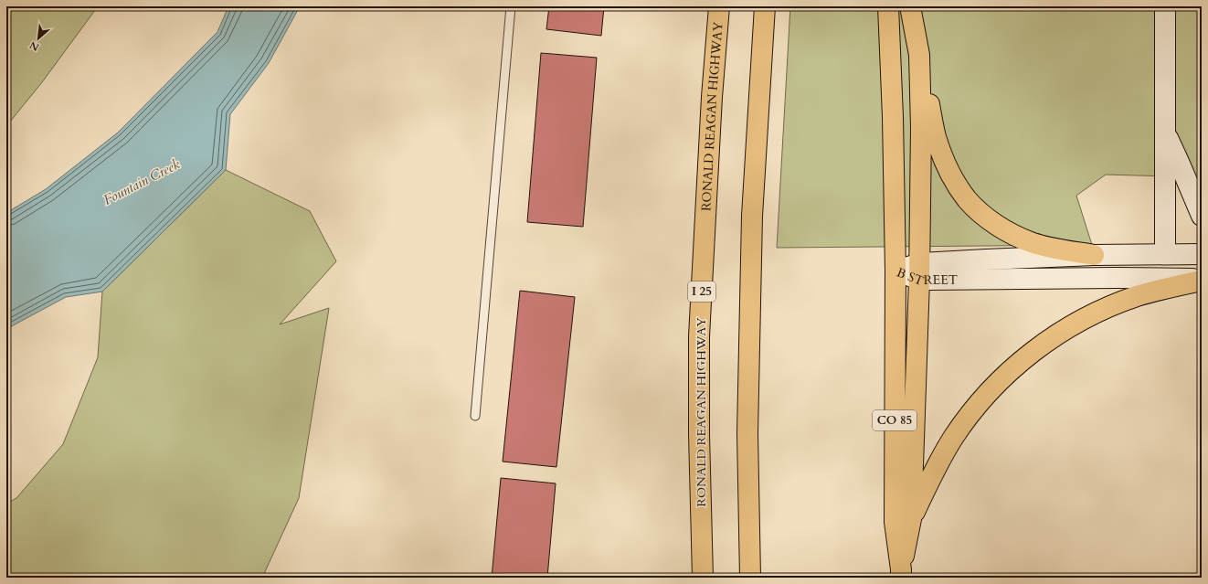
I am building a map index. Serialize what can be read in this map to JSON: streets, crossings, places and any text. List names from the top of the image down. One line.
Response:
{"streets":{"main road":["RONALD REAGAN HIGHWAY","B STREET","I 25","CO 85"]},"crossings":[["B STREET","CO 85"]],"water":["Fountain Creek"],"north":"bottom left"}
